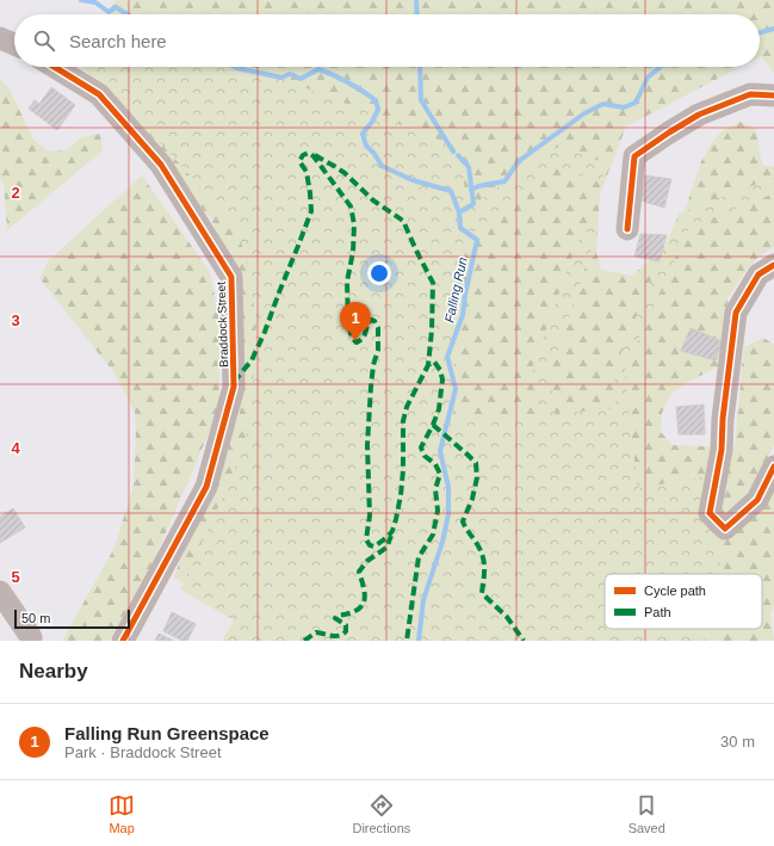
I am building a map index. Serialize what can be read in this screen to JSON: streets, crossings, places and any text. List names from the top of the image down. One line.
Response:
{"streets":{"street":["Braddock Street"]},"water":["Falling Run"],"legend":["Cycle path","Path"],"scale_bar":"50 m","page":{"search":"Search here","pins":"1","scale":"50 m","heading":"Nearby","list":[{"mark":"1","name":"Falling Run Greenspace","note":"Park · Braddock Street","value":"30 m"}],"nav":["Map","Directions","Saved"]},"grid":{"rows":["2","3","4","5"]}}
